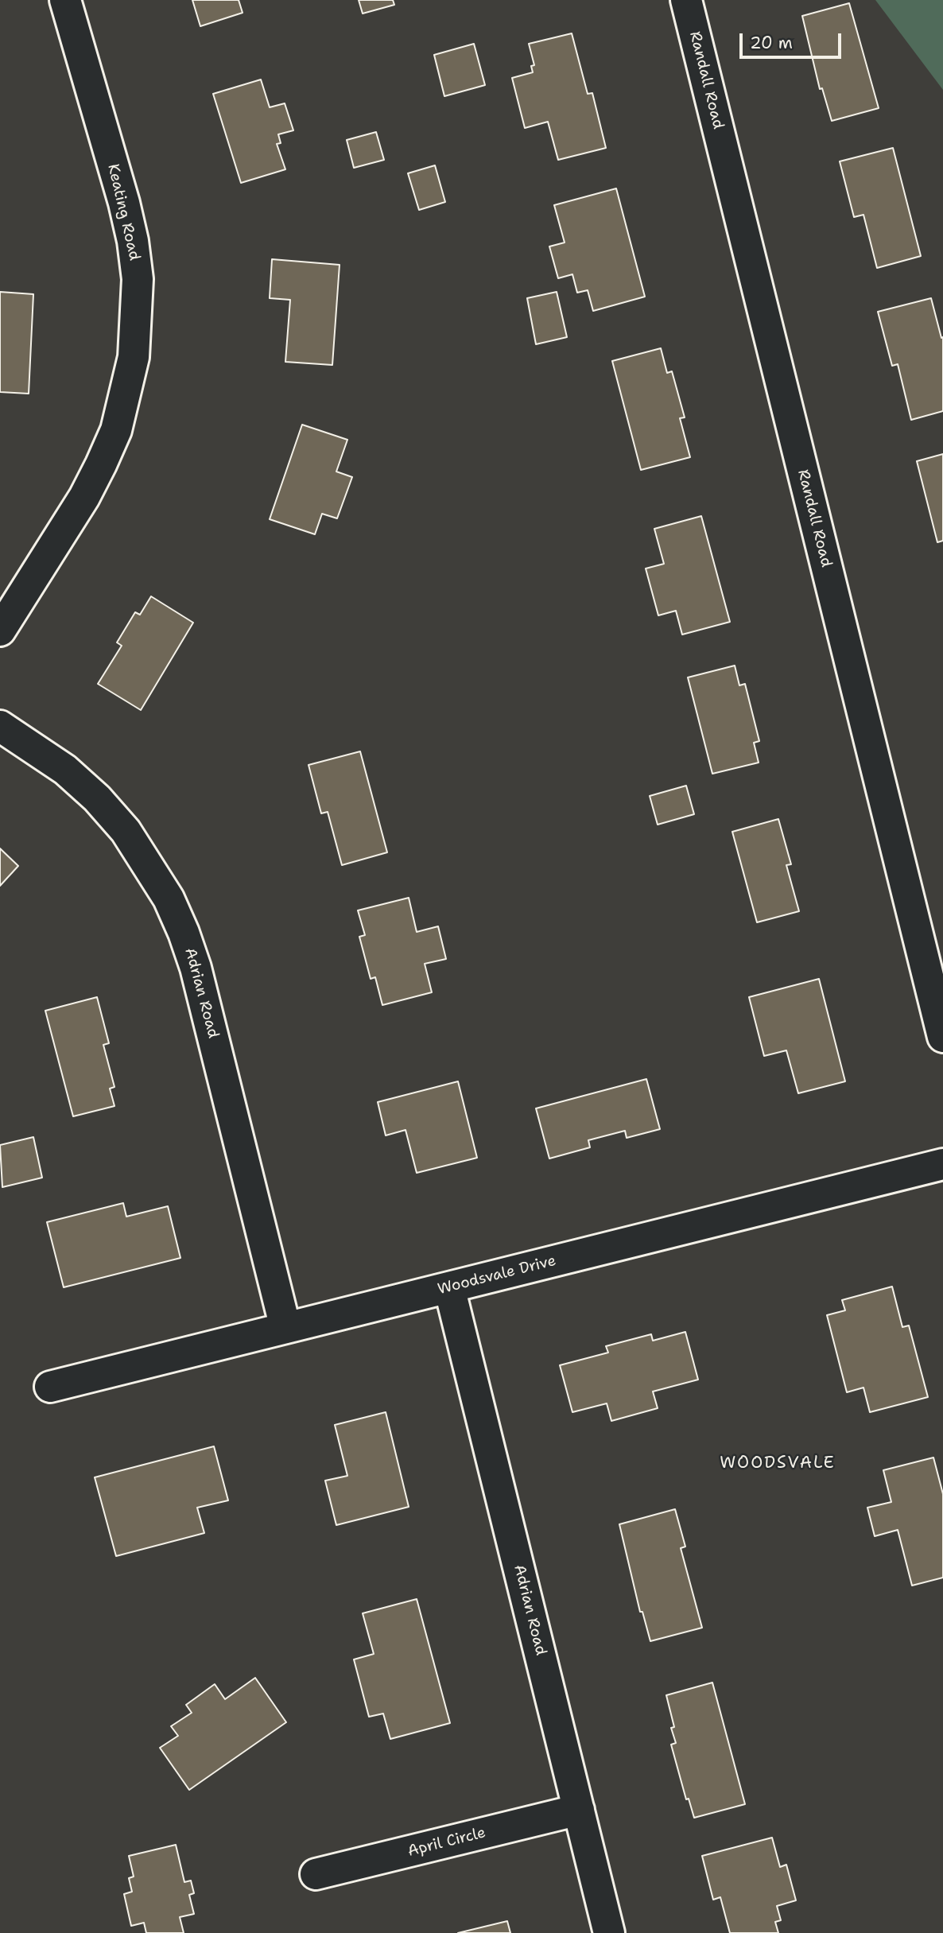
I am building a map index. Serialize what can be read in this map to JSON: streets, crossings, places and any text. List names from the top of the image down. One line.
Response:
{"streets":{"street":["Randall Road","Keating Road","Adrian Road","Woodsvale Drive","April Circle"]},"crossings":[["Adrian Road","Woodsvale Drive"],["Adrian Road","April Circle"]],"districts":["WOODSVALE"],"scale_bar":"20 m"}
